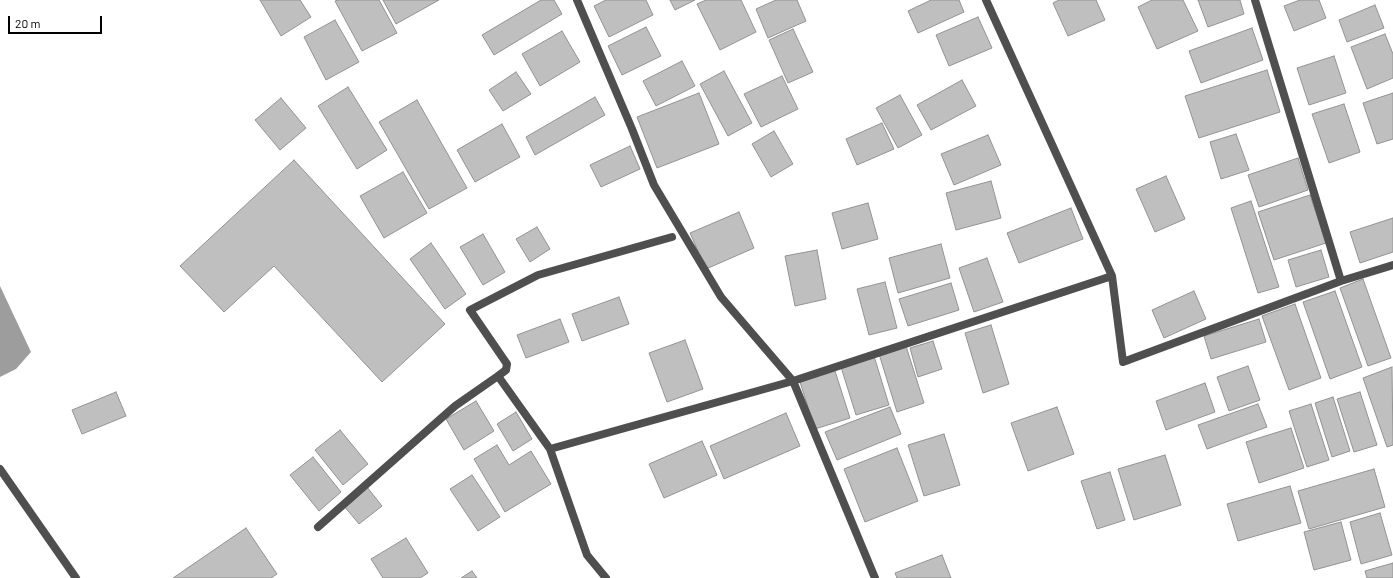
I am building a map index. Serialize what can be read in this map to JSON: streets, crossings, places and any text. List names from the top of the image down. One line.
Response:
{"scale_bar":"20 m"}
